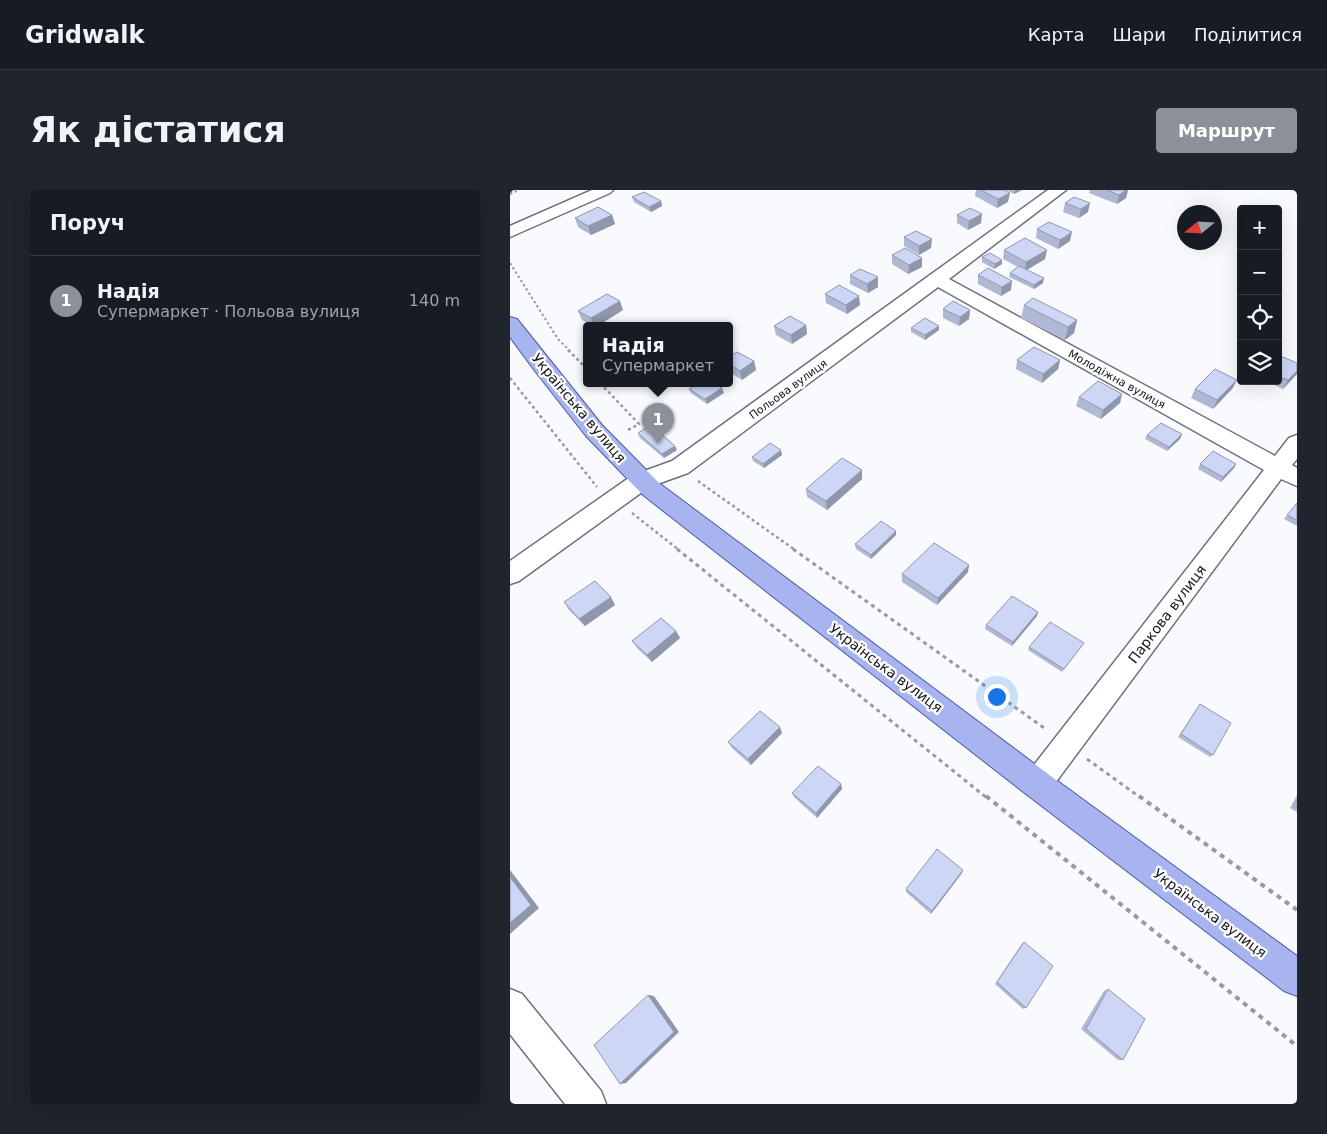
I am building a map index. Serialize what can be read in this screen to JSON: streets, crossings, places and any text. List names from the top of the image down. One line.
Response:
{"streets":{"main road":["Українська вулиця"],"street":["Молодіжна вулиця","Польова вулиця","Паркова вулиця"]},"crossings":[["Молодіжна вулиця","Польова вулиця"],["Молодіжна вулиця","Паркова вулиця"],["Польова вулиця","Українська вулиця"],["Українська вулиця","Паркова вулиця"]],"north":"left","page":{"header":"Gridwalk","nav":["Карта","Шари","Поділитися"],"buttons":"Маршрут","title":"Як дістатися","heading":"Поруч","map_buttons":["+","−"],"list":[{"mark":"1","name":"Надія","note":"Супермаркет · Польова вулиця","value":"140 m"}],"popup":["Надія","Супермаркет"],"pins":"1"}}
